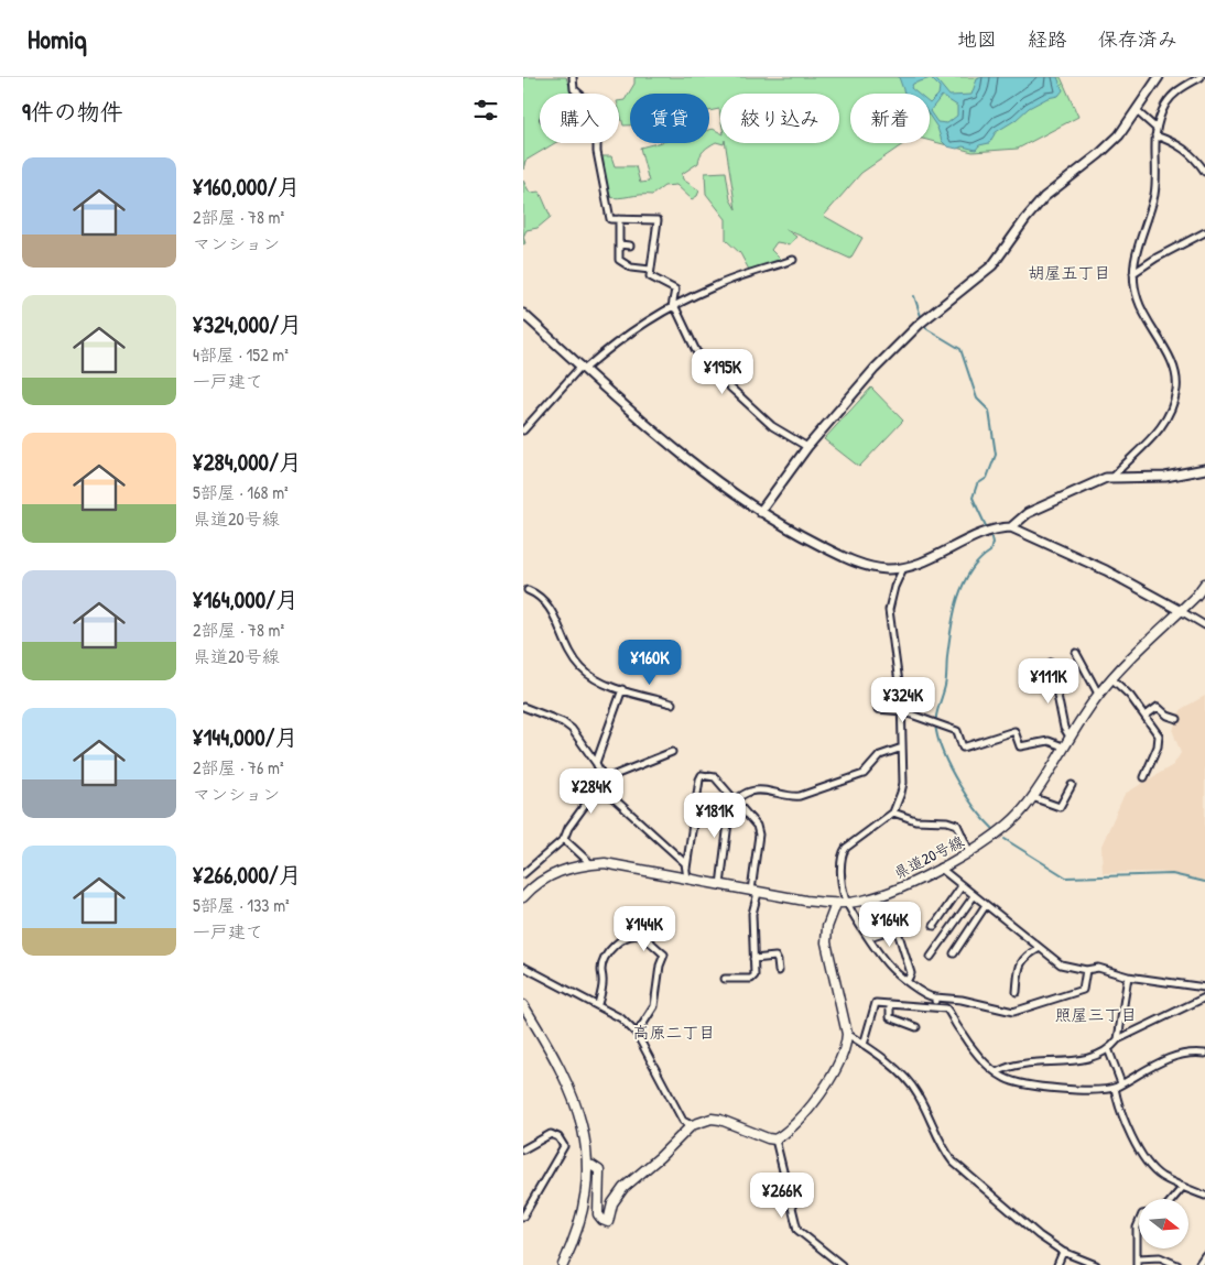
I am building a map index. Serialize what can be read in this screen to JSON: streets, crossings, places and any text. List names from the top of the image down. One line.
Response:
{"streets":{"main road":["県道20号線"]},"districts":["胡屋五丁目","照屋三丁目","高原二丁目"],"north":"right","page":{"header":"Homiq","nav":["地図","経路","保存済み"],"heading":"9件の物件","chip":["購入","賃貸","絞り込み","新着"],"list":[{"name":"¥160,000/月","note":"2部屋 · 78 m² · マンション"},{"name":"¥324,000/月","note":"4部屋 · 152 m² · 一戸建て"},{"name":"¥284,000/月","note":"5部屋 · 168 m² · 県道20号線"},{"name":"¥164,000/月","note":"2部屋 · 78 m² · 県道20号線"},{"name":"¥144,000/月","note":"2部屋 · 76 m² · マンション"},{"name":"¥266,000/月","note":"5部屋 · 133 m² · 一戸建て"}],"price":["¥195K","¥160K","¥111K","¥324K","¥284K","¥181K","¥164K","¥144K","¥266K"]}}
